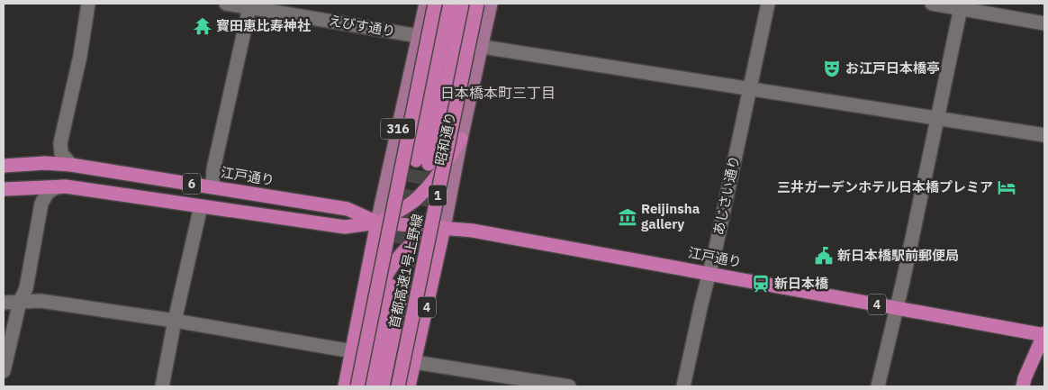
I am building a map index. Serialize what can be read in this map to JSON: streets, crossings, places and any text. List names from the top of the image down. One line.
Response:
{"streets":{"highway":["昭和通り","江戸通り","6","1","首都高速1号上野線","4"],"main road":["316"],"street":["えびす通り","あじさい通り"]},"crossings":[["えびす通り","316"],["316","江戸通り"],["昭和通り","江戸通り"],["江戸通り","あじさい通り"]],"districts":["日本橋本町三丁目"],"places":{"temple":["寳田恵比寿神社"],"theatre":["お江戸日本橋亭"],"hotel":["三井ガーデンホテル日本橋プレミア"],"museum":["Reijinsha gallery"],"public building":["新日本橋駅前郵便局"],"station":["新日本橋"]}}
